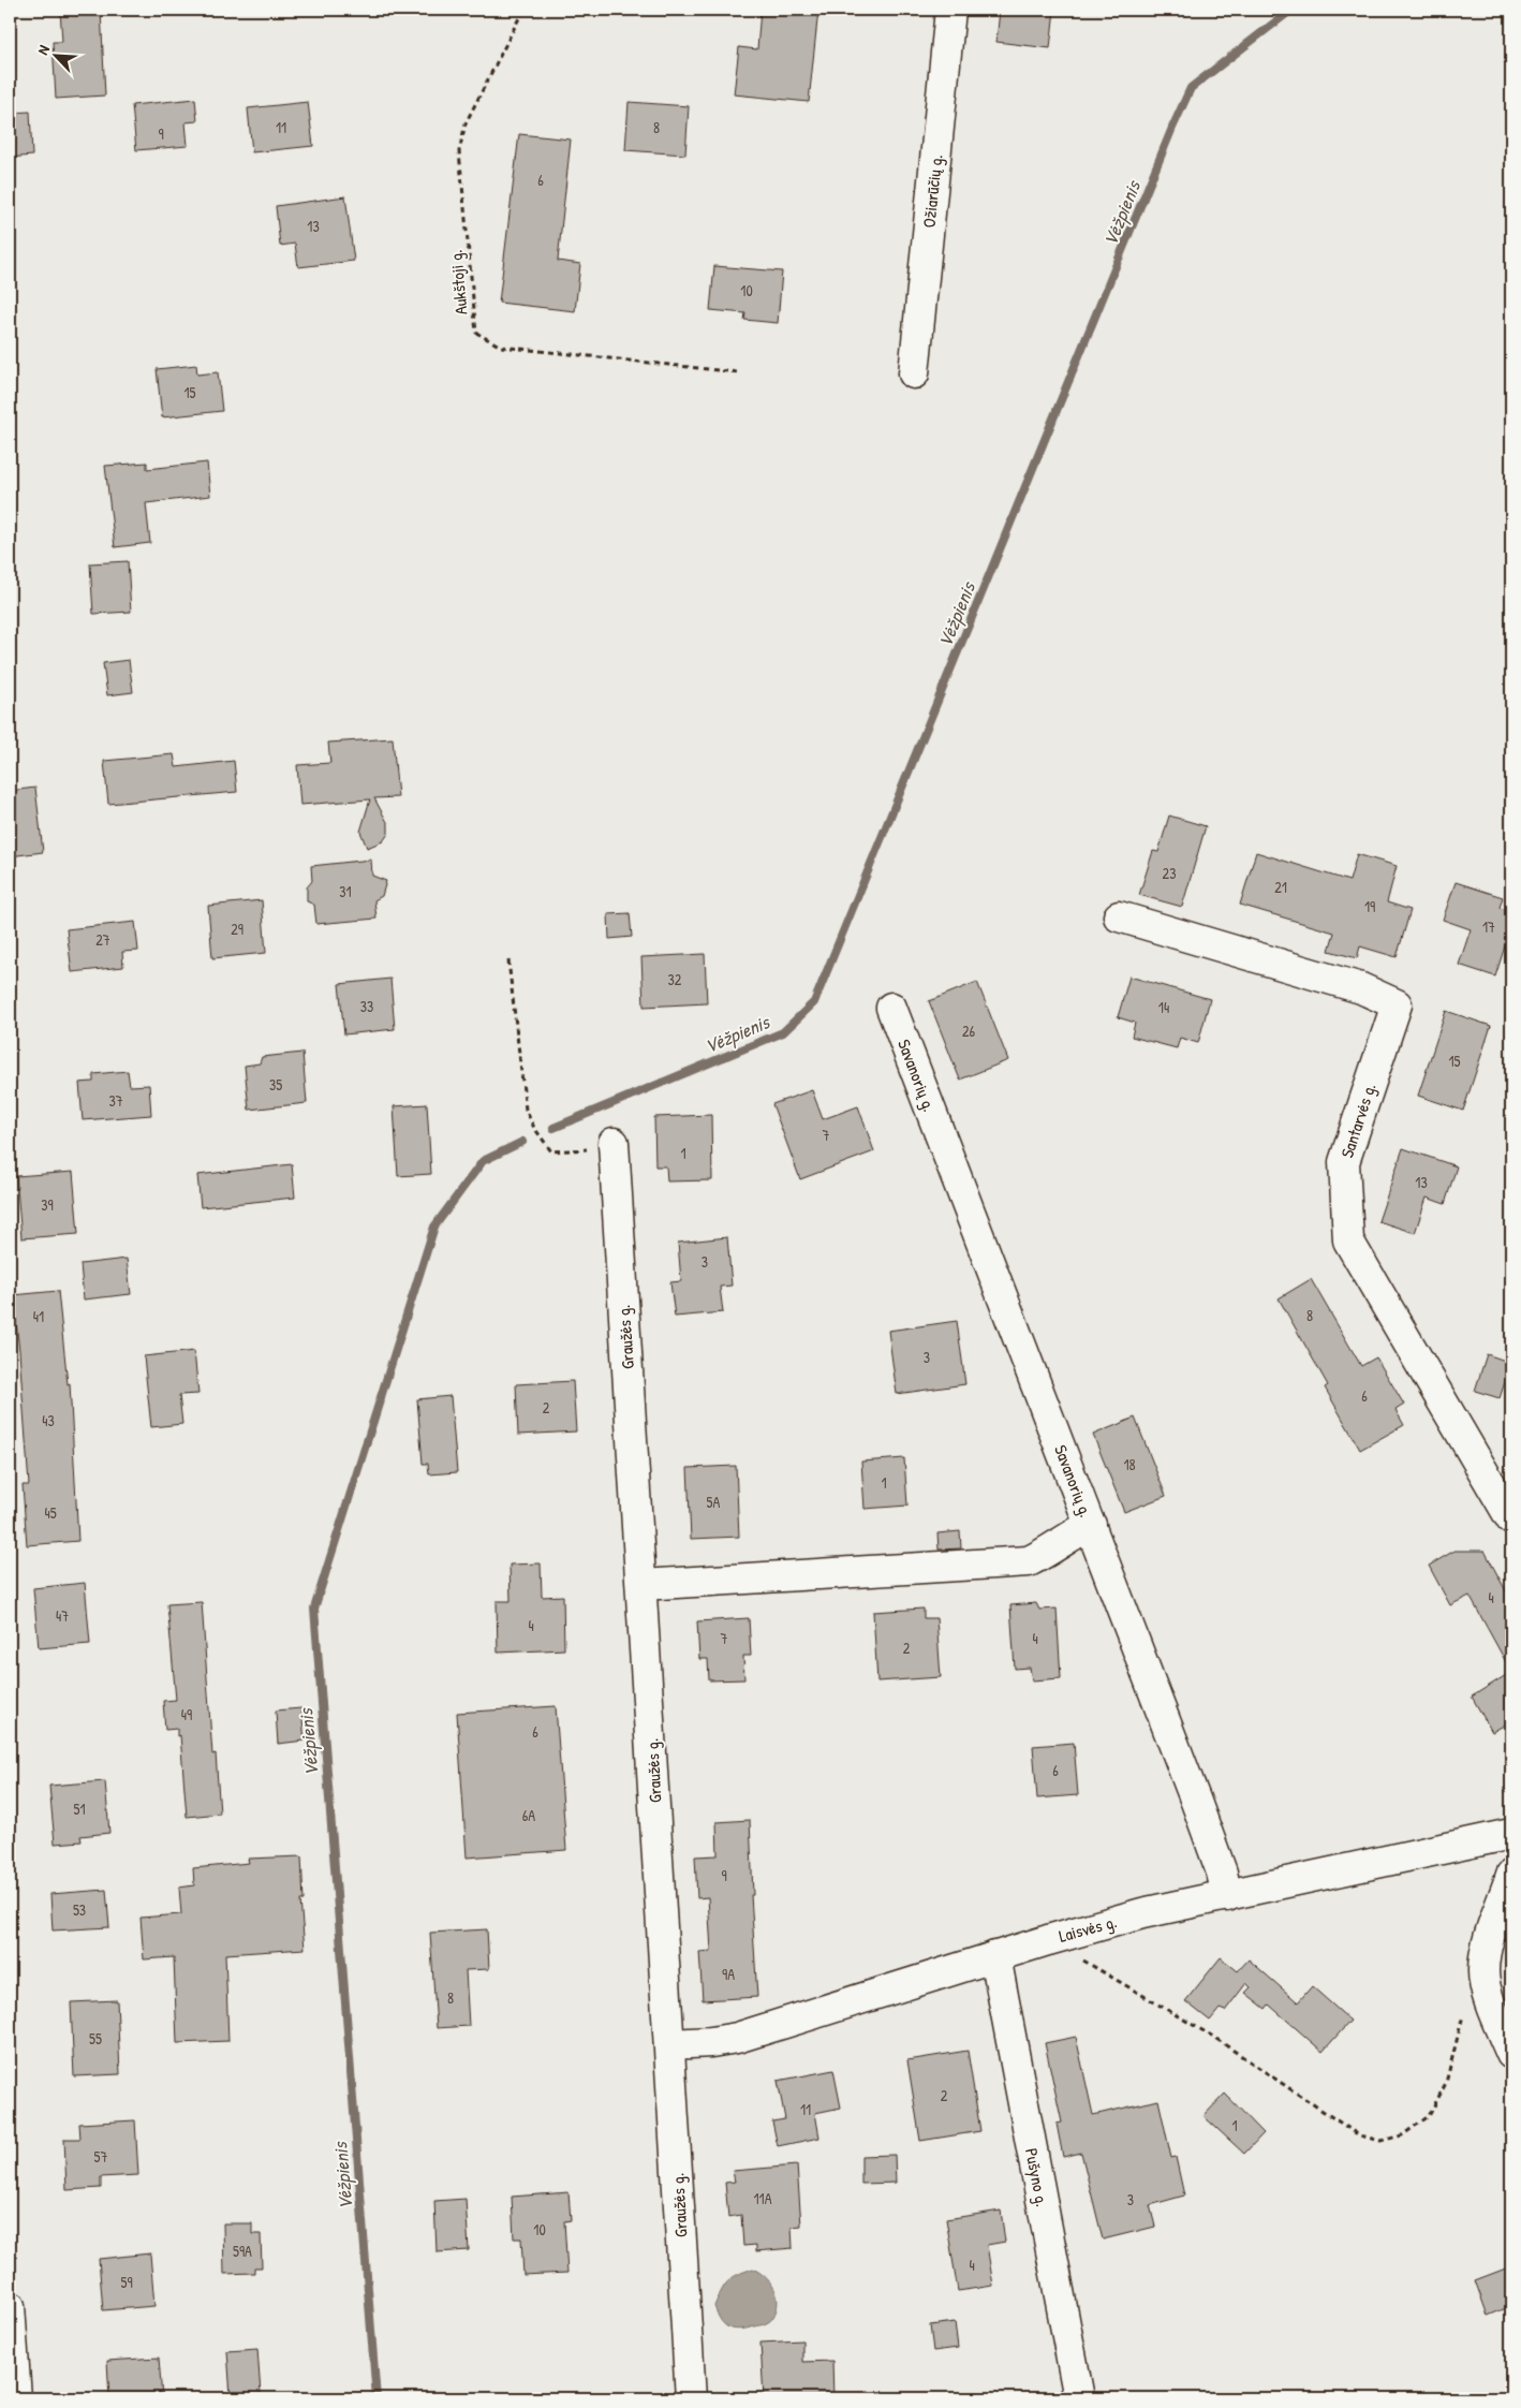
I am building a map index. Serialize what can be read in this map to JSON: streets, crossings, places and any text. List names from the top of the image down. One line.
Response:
{"streets":{"street":["Ožiarūčių g.","Savanorių g.","Santarvės g.","Graužės g.","Laisvės g.","Pušyno g."],"path":["Aukštoji g."]},"crossings":[["Savanorių g.","Graužės g."],["Graužės g.","Laisvės g."],["Laisvės g.","Pušyno g."]],"water":["Vėžpienis"],"house_numbers":["11","8","9","6","13","10","15","23","21","31","19","17","29","27","32","33","14","26","15","35","37","7","1","13","39","3","8","41","3","6","2","43","18","1","5A","45","4","47","4","7","4","2","49","6","6","51","6A","9","53","9A","8","55","2","11","1","57","11A","3","10","59A","4","59"],"north":"top left"}
